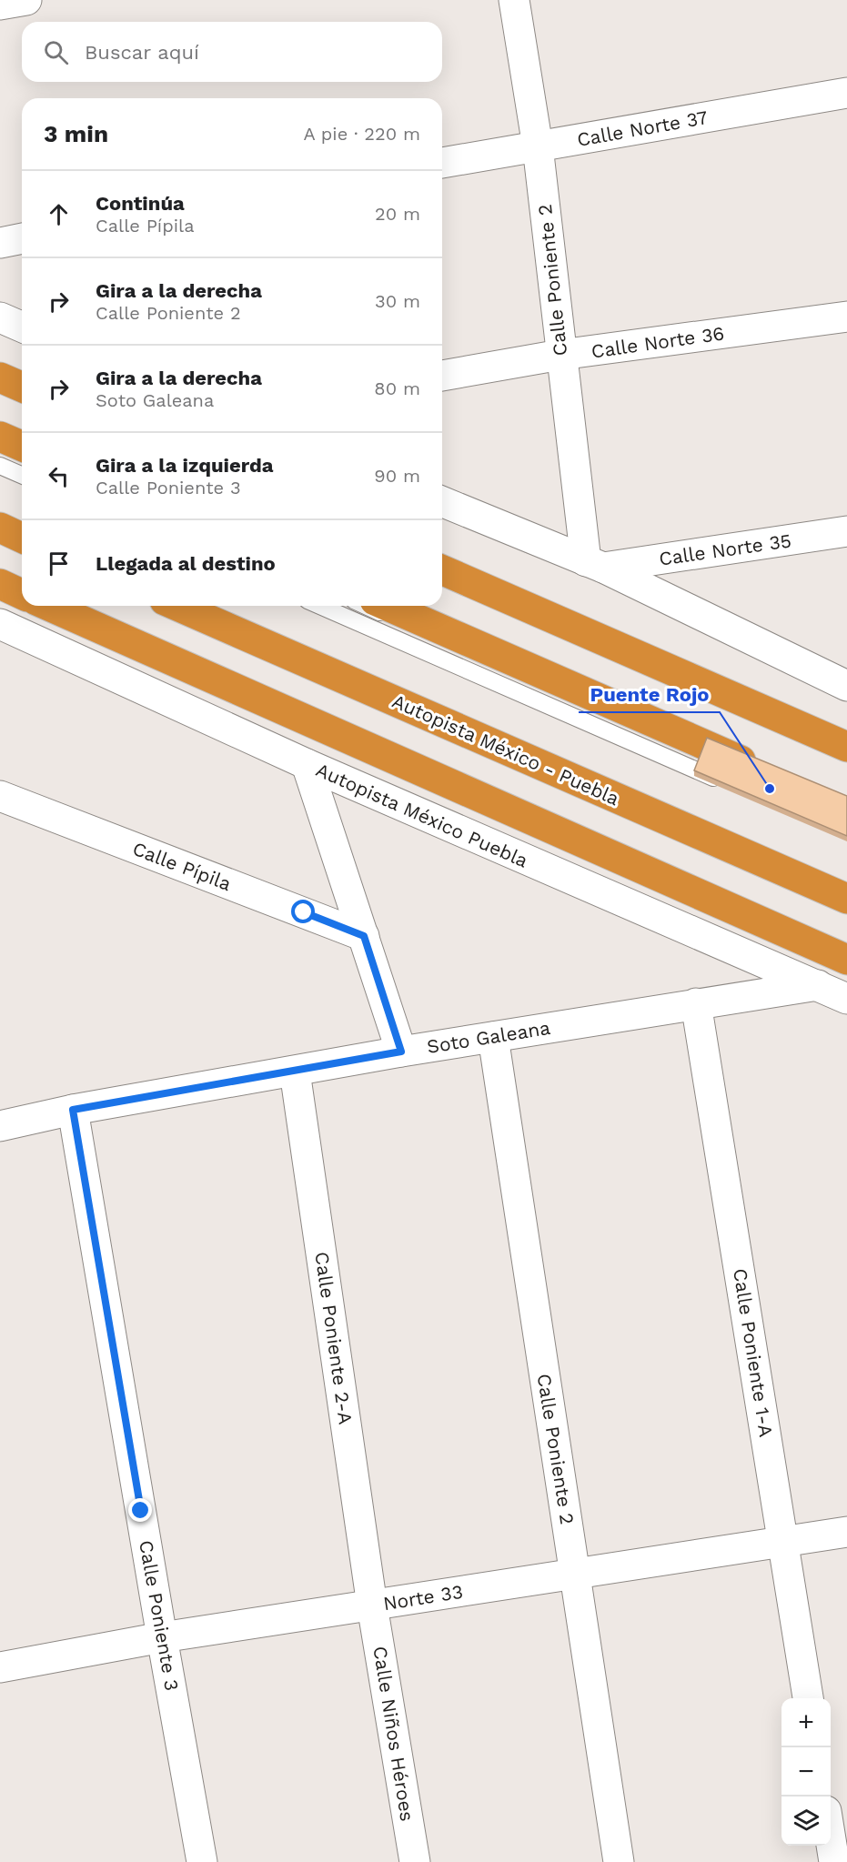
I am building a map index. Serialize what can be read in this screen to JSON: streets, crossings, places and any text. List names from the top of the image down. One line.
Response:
{"streets":{"highway":["Autopista México - Puebla","Autopista México Puebla"],"street":["Calle Norte 37","Calle Poniente 2","Calle Norte 36","Calle Norte 35","Calle Pípila","Soto Galeana","Calle Poniente 2-A","Calle Poniente 1-A","Norte 33","Calle Poniente 3","Calle Niños Héroes"]},"crossings":[["Calle Norte 37","Calle Poniente 2"],["Calle Poniente 2","Calle Norte 36"],["Calle Poniente 2","Calle Norte 35"],["Calle Poniente 2","Soto Galeana"],["Calle Poniente 2","Norte 33"],["Autopista México Puebla","Soto Galeana"],["Soto Galeana","Calle Poniente 2-A"],["Soto Galeana","Calle Poniente 1-A"],["Soto Galeana","Calle Poniente 3"],["Calle Poniente 2-A","Norte 33"],["Calle Poniente 2-A","Calle Niños Héroes"],["Calle Poniente 1-A","Norte 33"],["Norte 33","Calle Poniente 3"],["Norte 33","Calle Niños Héroes"]],"places":["Puente Rojo"],"page":{"search":"Buscar aquí","heading":["3 min","A pie · 220 m"],"list":[["Continúa","Calle Pípila","20 m"],["Gira a la derecha","Calle Poniente 2","30 m"],["Gira a la derecha","Soto Galeana","80 m"],["Gira a la izquierda","Calle Poniente 3","90 m"],"Llegada al destino"],"map_buttons":["+","−"]}}
